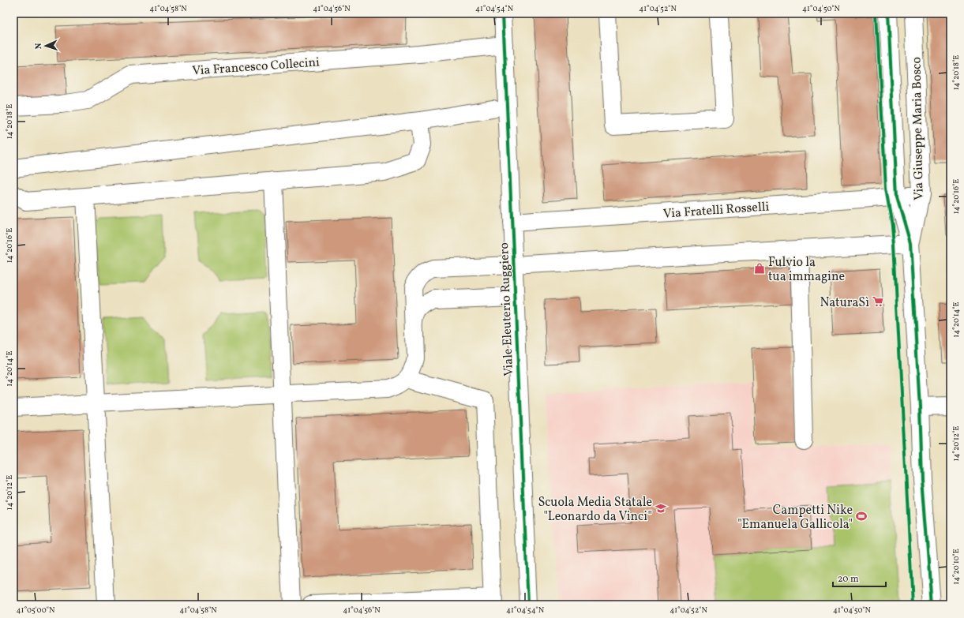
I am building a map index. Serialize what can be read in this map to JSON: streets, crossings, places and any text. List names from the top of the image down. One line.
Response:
{"streets":{"street":["Via Francesco Collecini","Via Giuseppe Maria Bosco","Via Fratelli Rosselli","Viale Eleuterio Ruggiero"]},"crossings":[["Via Francesco Collecini","Viale Eleuterio Ruggiero"],["Via Giuseppe Maria Bosco","Via Fratelli Rosselli"],["Via Fratelli Rosselli","Viale Eleuterio Ruggiero"]],"places":{"shop":["Fulvio la tua immagine"],"supermarket":["NaturaSì"],"school or university":["Scuola Media Statale \"Leonardo da Vinci\""],"sports":["Campetti Nike \"Emanuela Gallicola\""]},"scale_bar":"20 m","north":"left","coordinates":["41°04'58\"N","41°04'56\"N","41°04'54\"N","41°04'52\"N","41°04'50\"N","14°20'18\"E","14°20'16\"E","14°20'14\"E","14°20'12\"E","14°20'10\"E","41°05'00\"N"]}
